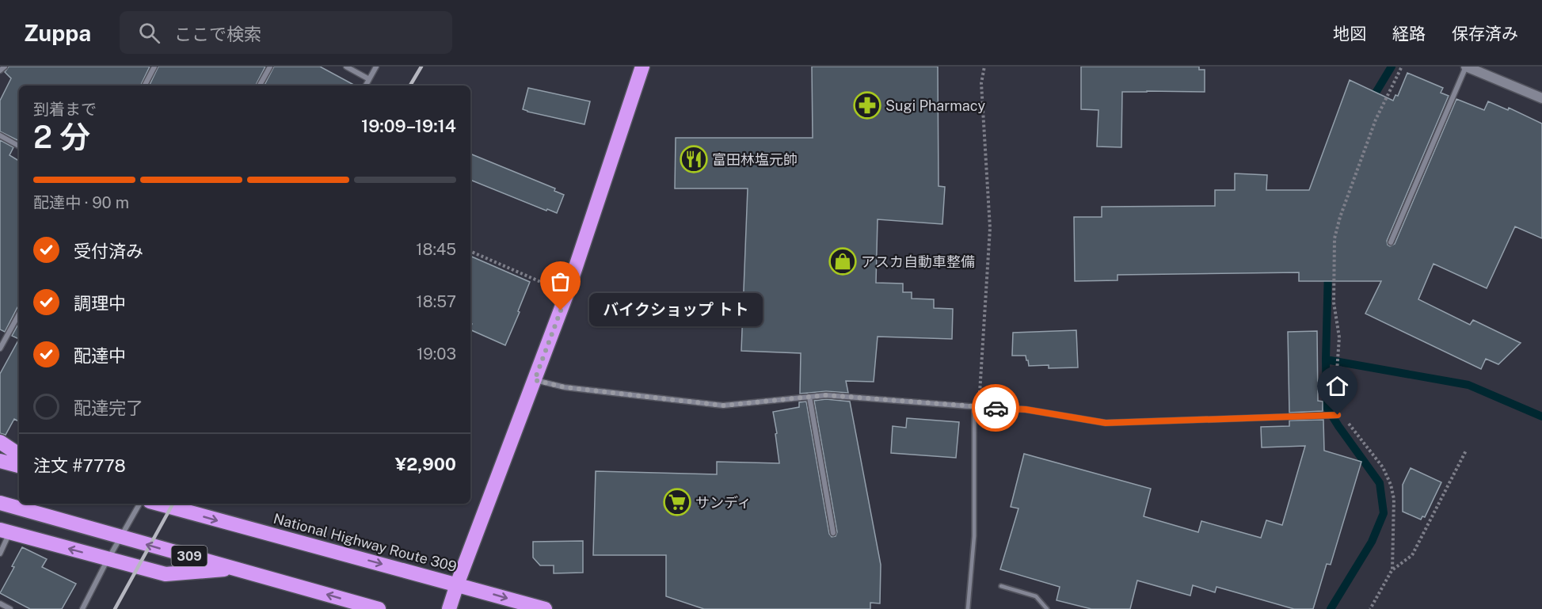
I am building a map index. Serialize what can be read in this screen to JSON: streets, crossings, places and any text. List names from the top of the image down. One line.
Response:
{"streets":{"highway":["National Highway Route 309","309"]},"places":{"pharmacy":["Sugi Pharmacy"],"restaurant":["富田林塩元帥"],"shop":["アスカ自動車整備"],"other":["バイクショップ トト"],"supermarket":["サンディ"]},"page":{"header":"Zuppa","search":"ここで検索","nav":["地図","経路","保存済み"],"heading":["2 分","到着まで","19:09–19:14"],"panel":["注文 #7778","¥2,900"],"bar":"配達中 · 90 m","list":[["受付済み","18:45"],["調理中","18:57"],["配達中","19:03"],"配達完了"],"bubble":"バイクショップ トト"}}
